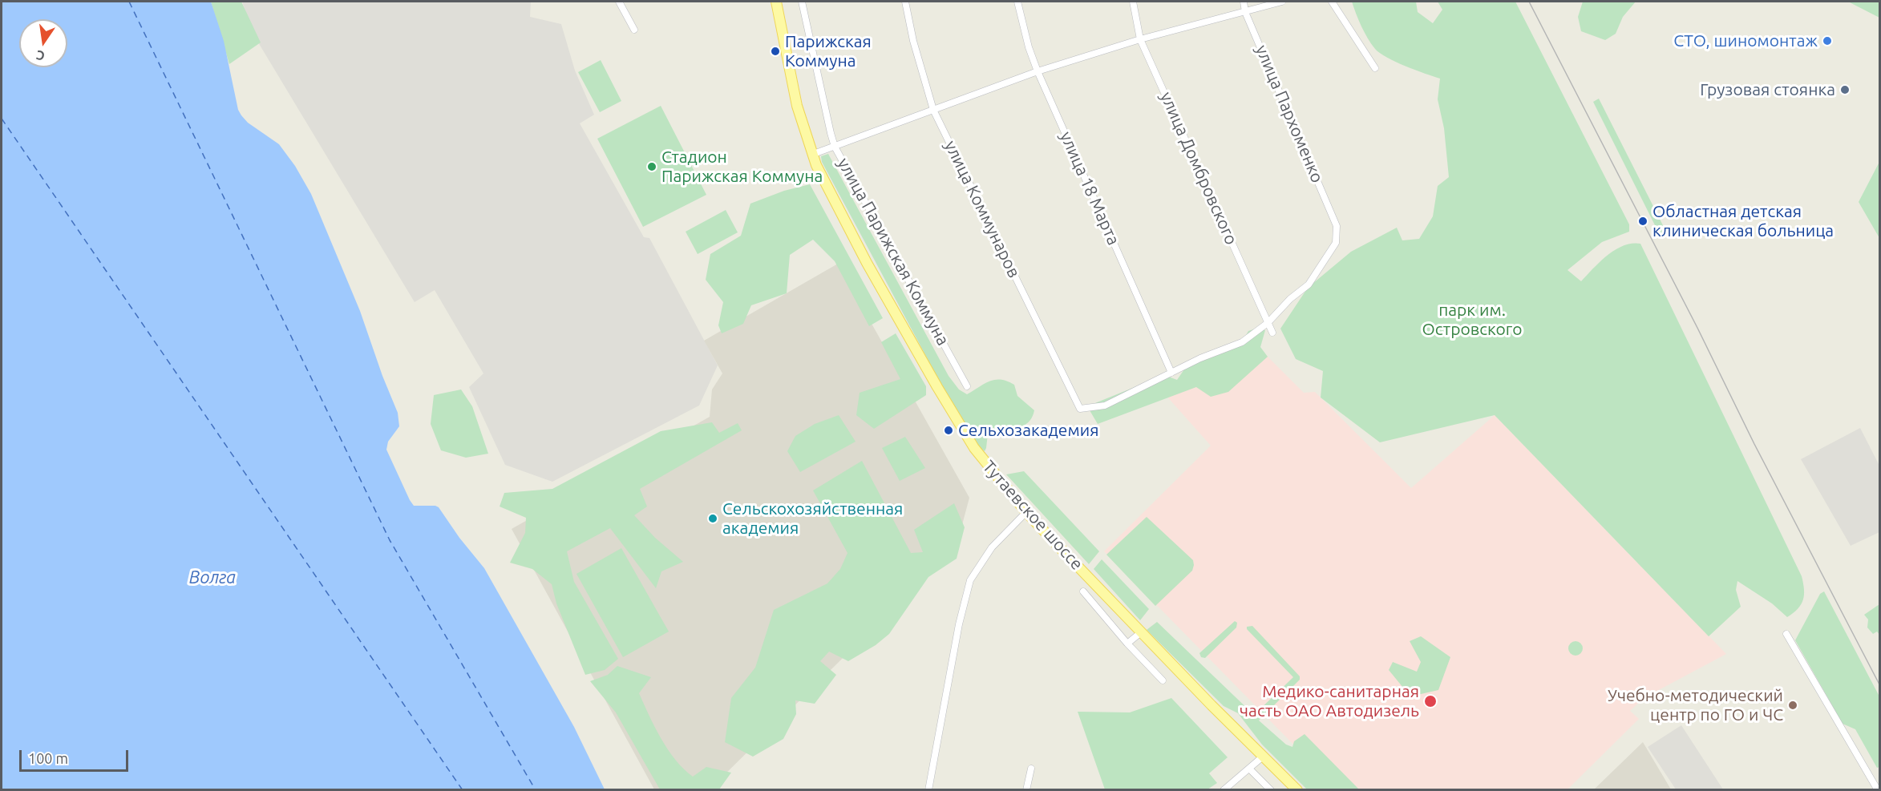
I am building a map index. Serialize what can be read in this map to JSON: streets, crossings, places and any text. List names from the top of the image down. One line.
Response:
{"streets":{"main road":["Тутаевское шоссе"],"street":["улица Пархоменко","улица Домбровского","улица 18 Марта","улица Коммунаров","улица Парижская Коммуна"]},"crossings":[["улица Пархоменко","улица Домбровского"],["улица 18 Марта","улица Коммунаров"]],"water":["Волга"],"parks":["парк им. Островского"],"places":["СТО, шиномонтаж","Парижская Коммуна","Грузовая стоянка","Стадион Парижская Коммуна","Областная детская клиническая больница","Сельхозакадемия","Сельскохозяйственная академия","Медико-санитарная часть ОАО Автодизель","Учебно-методический центр по ГО и ЧС"],"scale_bar":"100 m","north":"bottom"}
